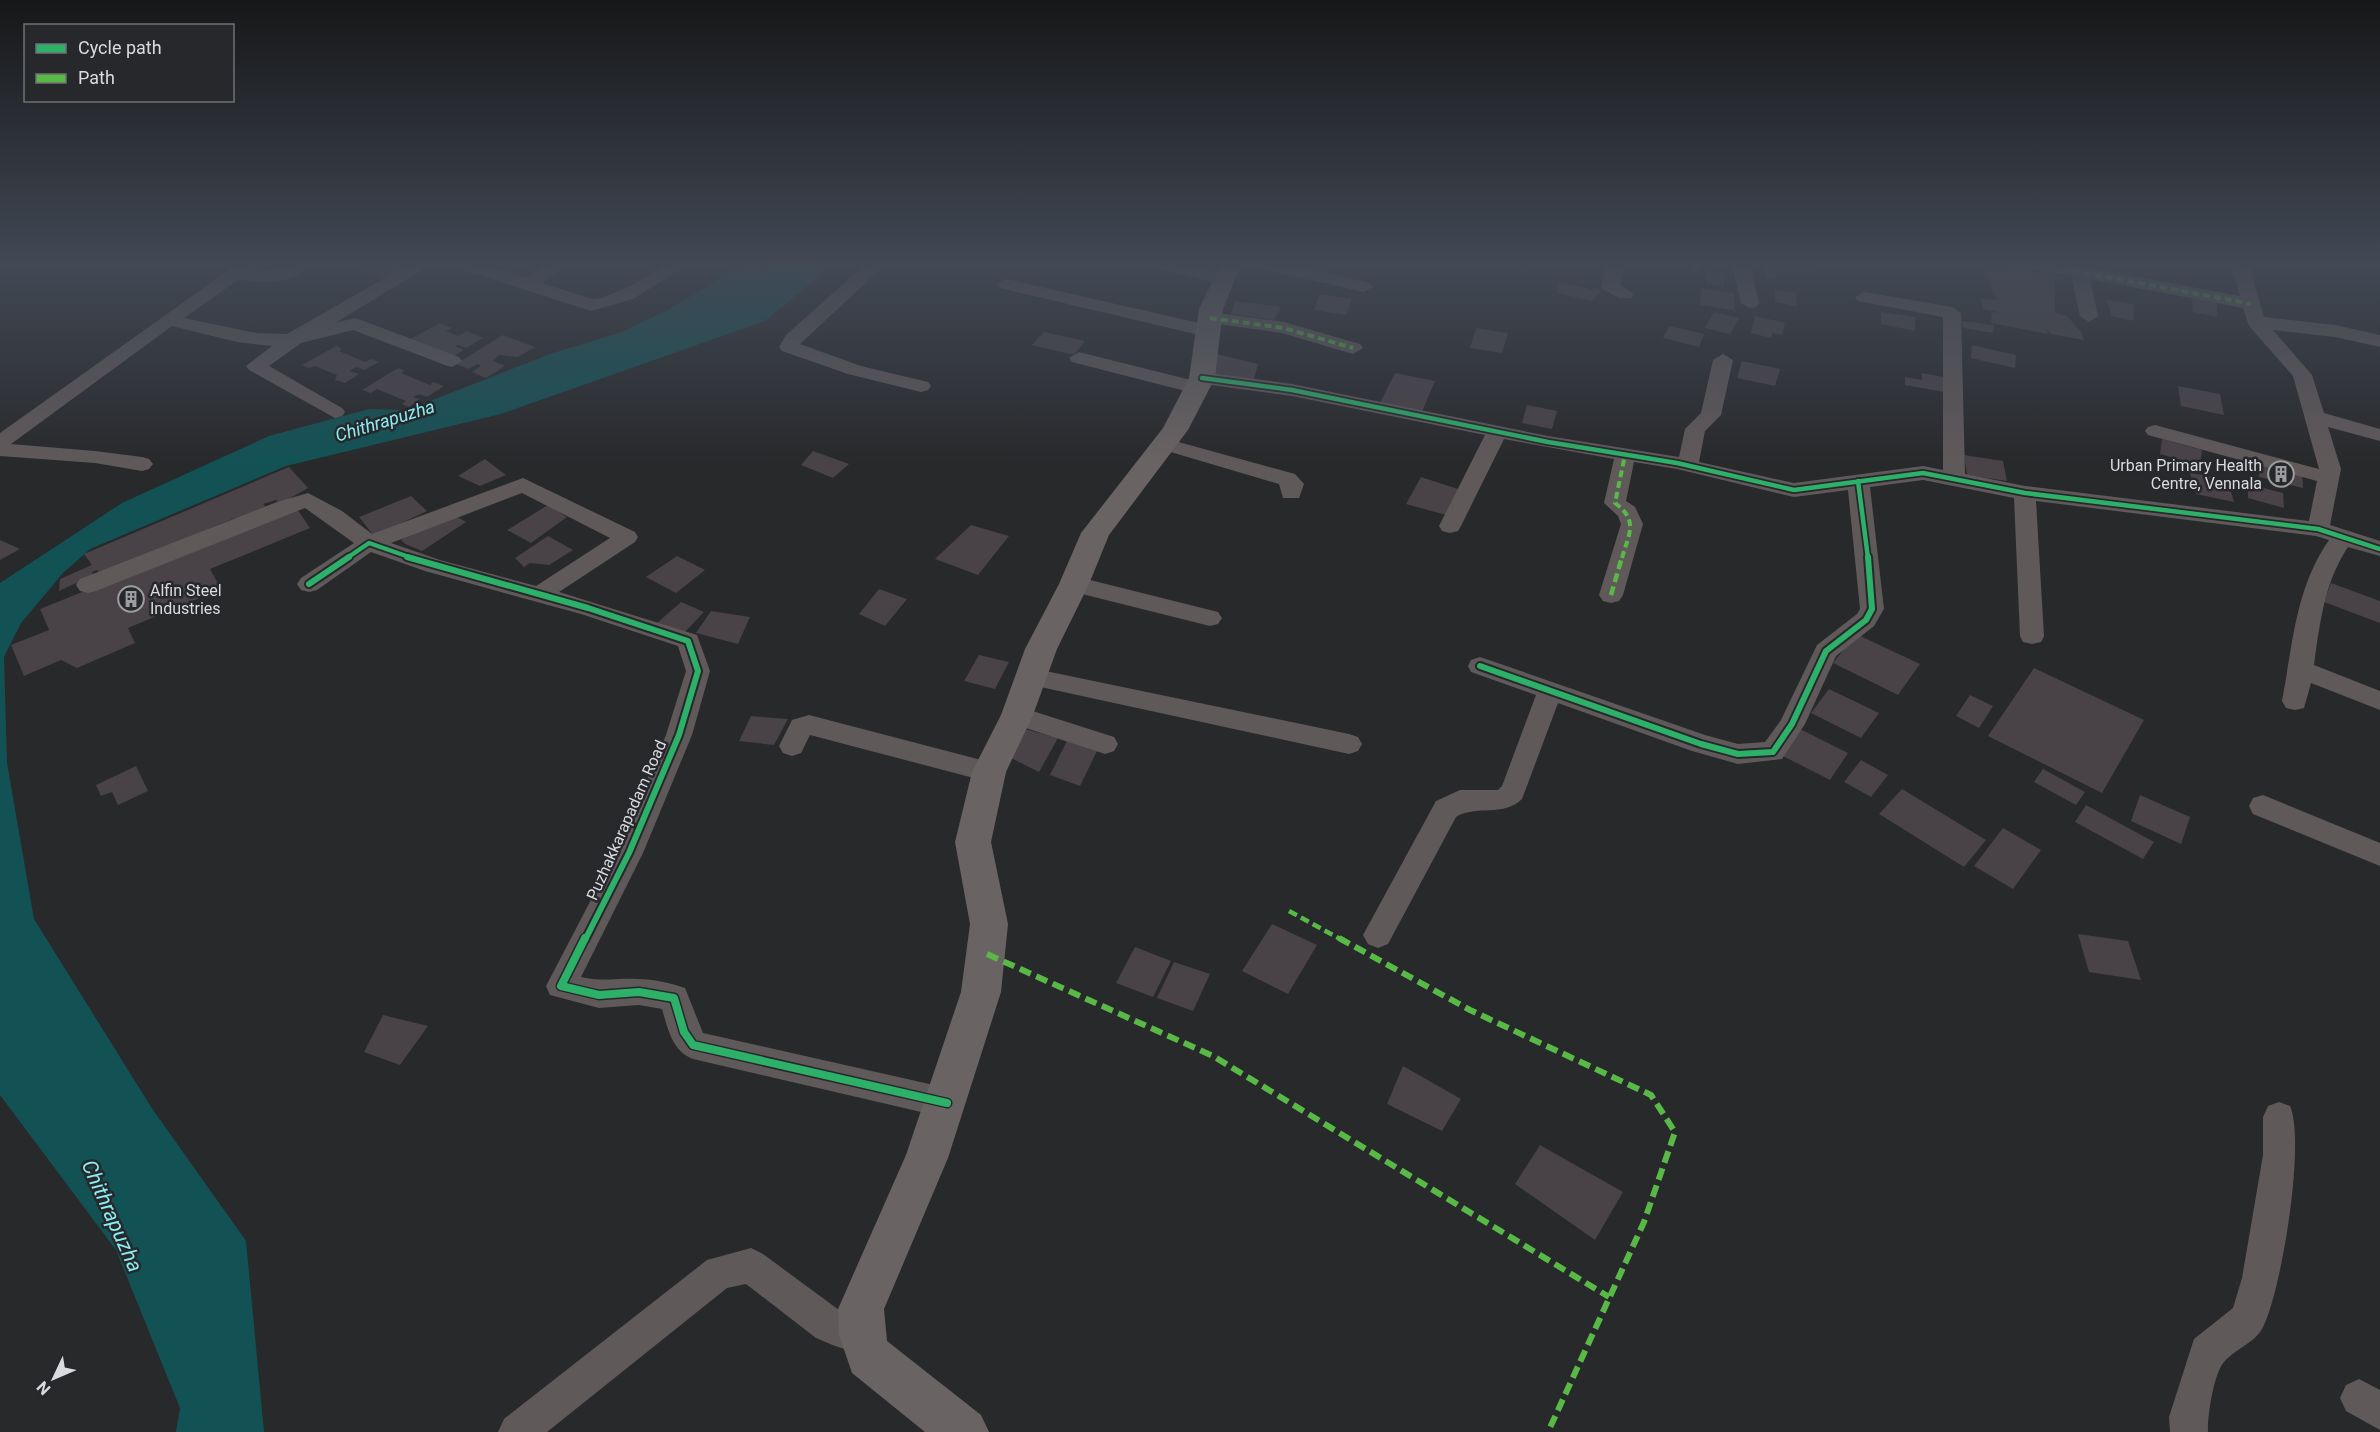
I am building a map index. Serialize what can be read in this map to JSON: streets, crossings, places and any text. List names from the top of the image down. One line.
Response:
{"streets":{"street":["Puzhakkarapadam Road"]},"water":["Chithrapuzha"],"places":{"building":["Urban Primary Health Centre, Vennala","Alfin Steel Industries"]},"legend":["Cycle path","Path"],"north":"bottom left"}
